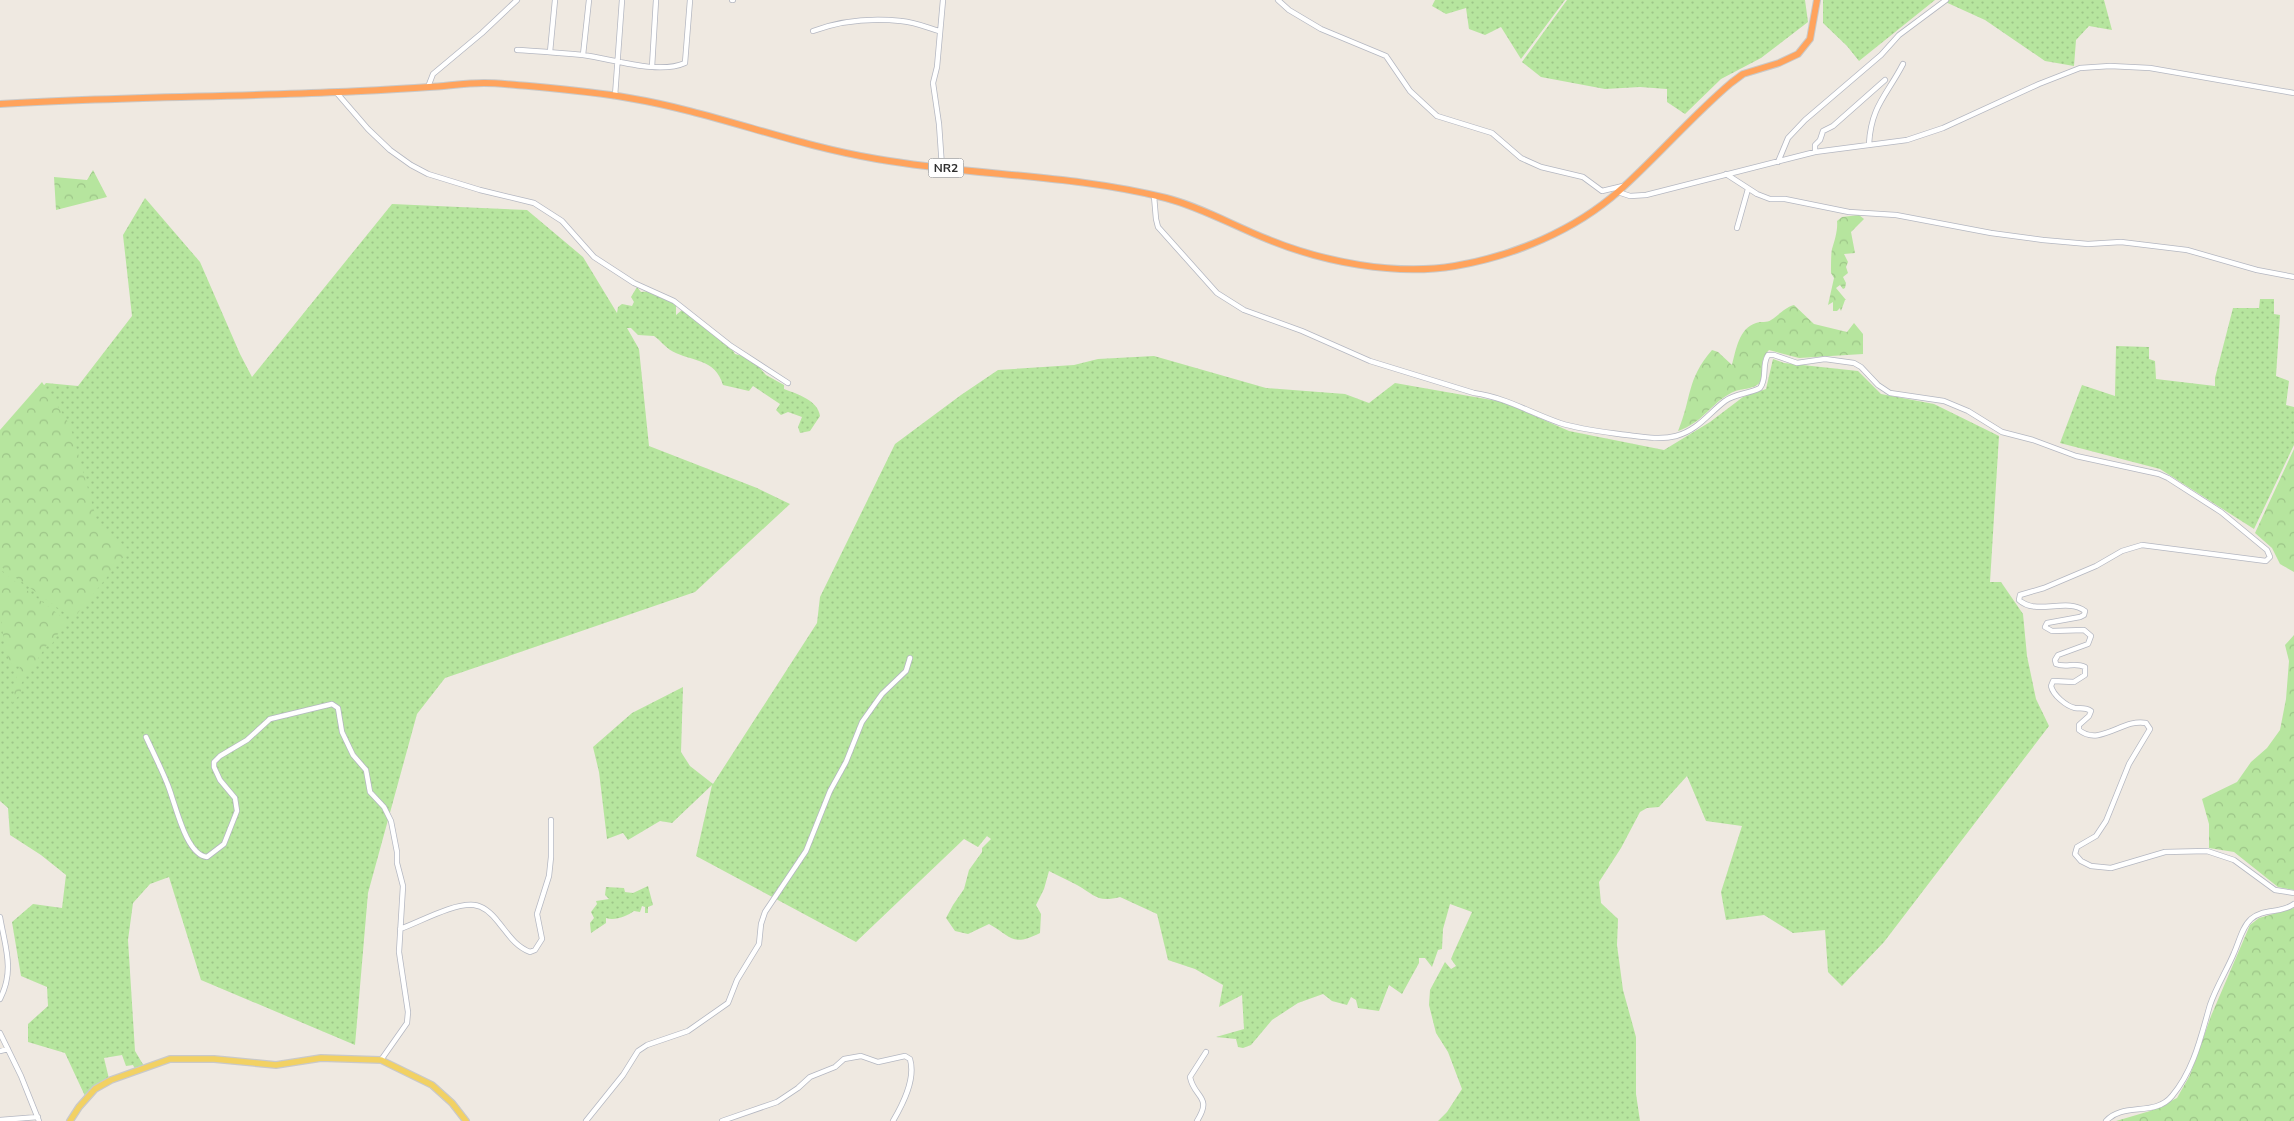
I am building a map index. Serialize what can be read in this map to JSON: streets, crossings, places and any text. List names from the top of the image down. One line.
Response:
{"streets":{"highway":["NR2"]}}
